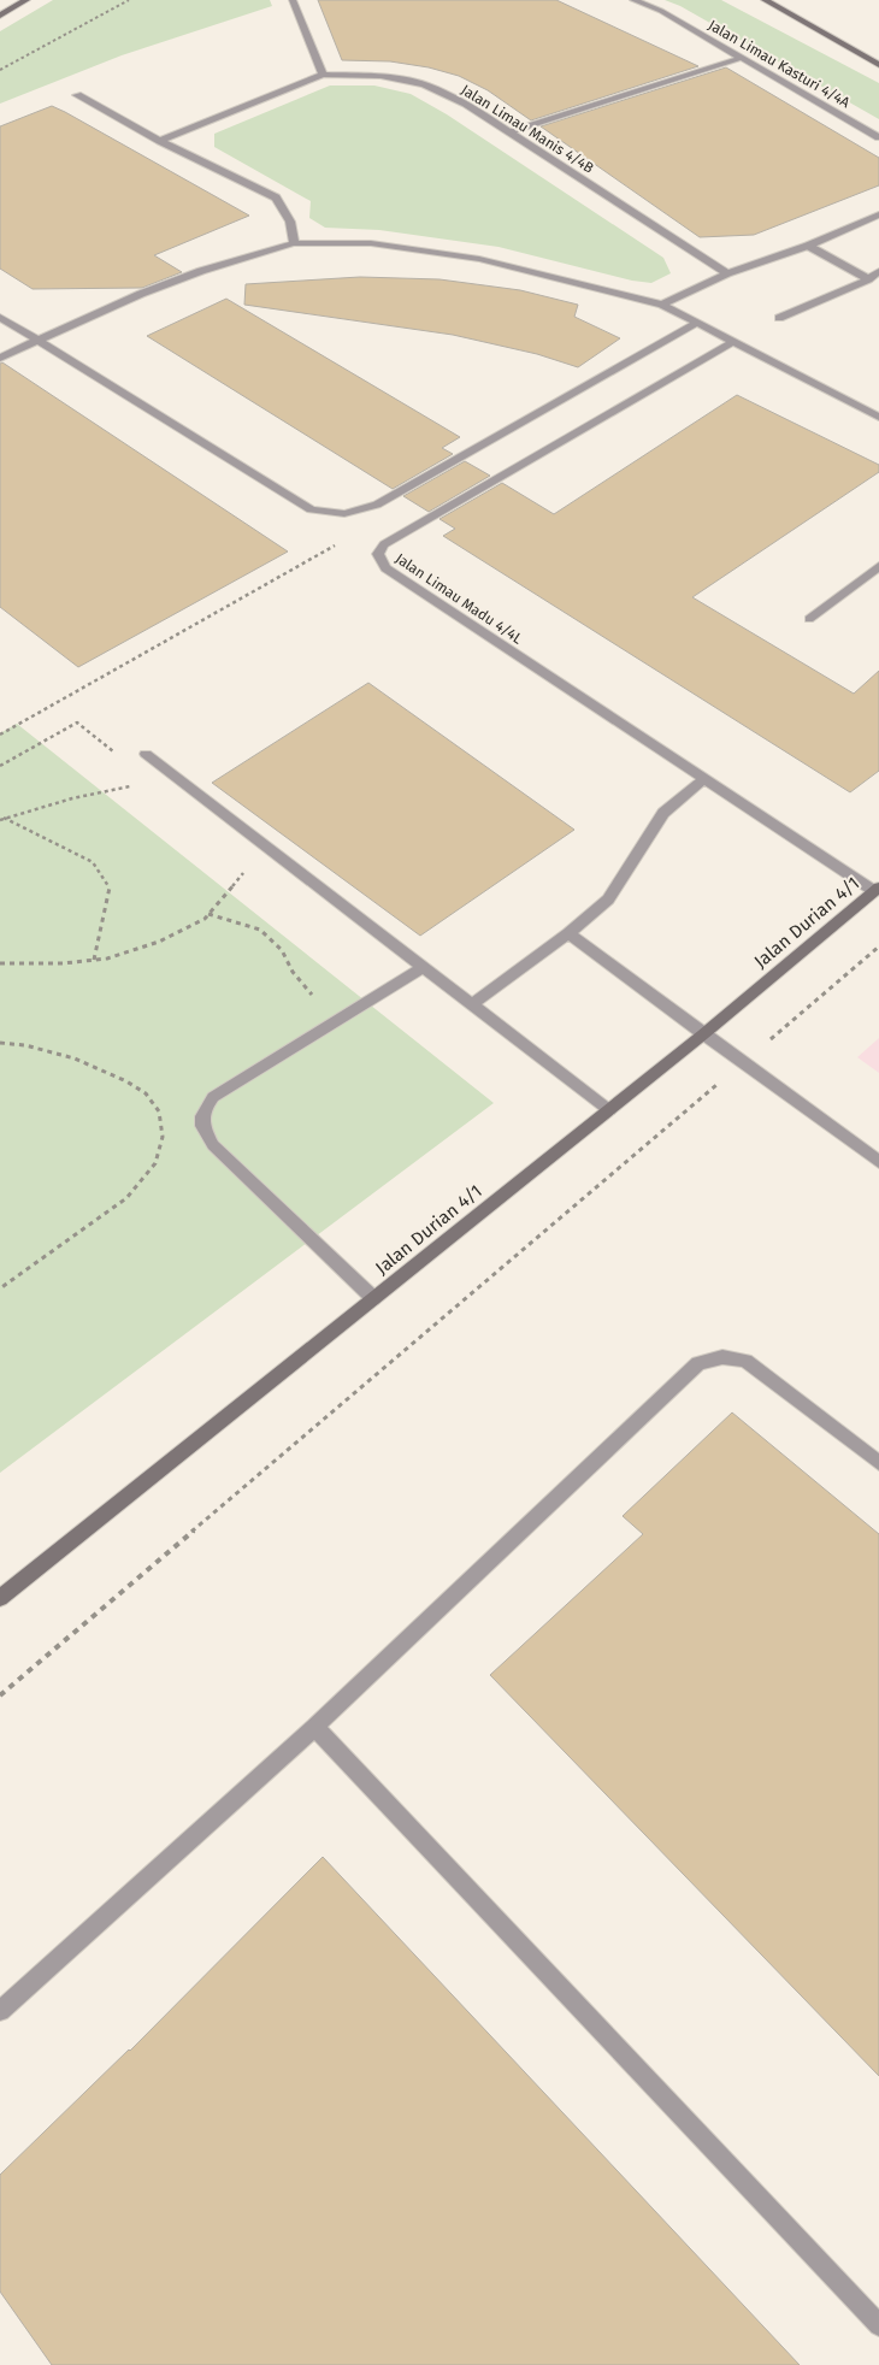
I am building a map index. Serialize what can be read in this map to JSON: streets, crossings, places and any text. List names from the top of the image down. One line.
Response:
{"streets":{"street":["Jalan Limau Kasturi 4/4A","Jalan Limau Manis 4/4B","Jalan Limau Madu 4/4L","Jalan Durian 4/1"]},"crossings":[["Jalan Limau Madu 4/4L","Jalan Durian 4/1"]]}
